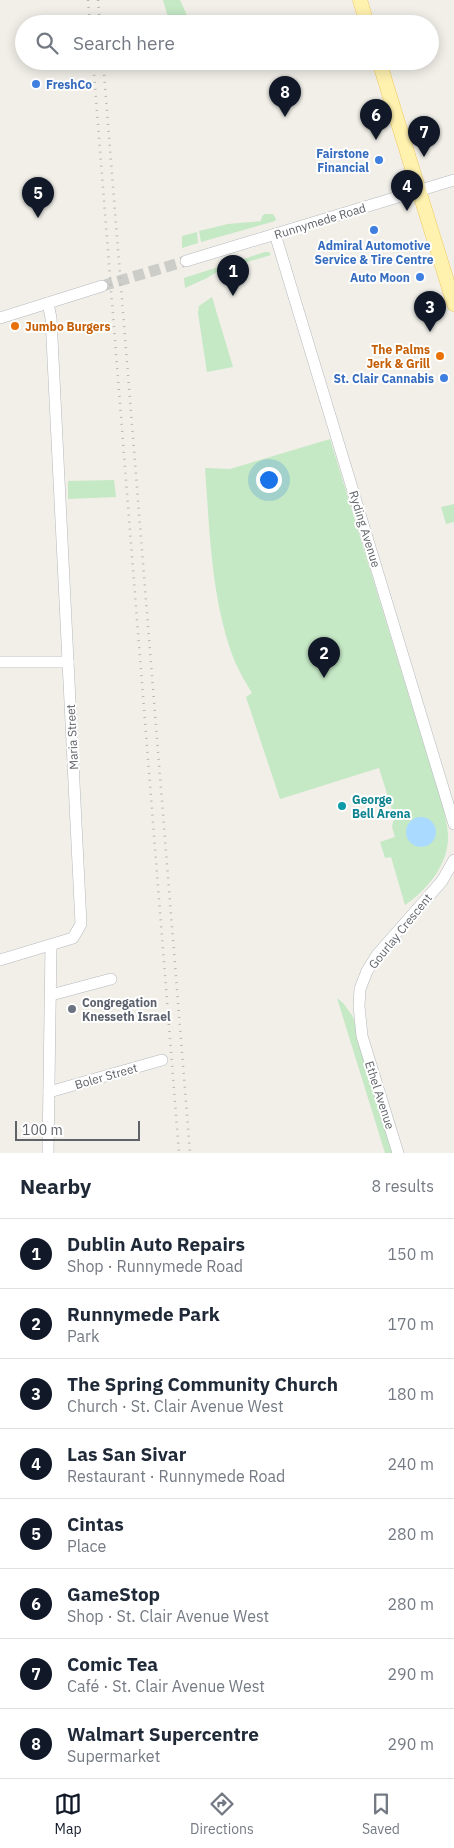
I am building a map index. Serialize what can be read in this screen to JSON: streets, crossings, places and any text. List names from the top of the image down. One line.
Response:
{"streets":{"street":["Runnymede Road","Ryding Avenue","Maria Street","Gourlay Crescent","Boler Street","Ethel Avenue"]},"crossings":[["Runnymede Road","Ryding Avenue"],["Gourlay Crescent","Ethel Avenue"]],"places":["FreshCo","Fairstone Financial","Admiral Automotive Service & Tire Centre","Auto Moon","Jumbo Burgers","The Palms Jerk & Grill","St. Clair Cannabis","George Bell Arena","Congregation Knesseth Israel"],"scale_bar":"100 m","page":{"search":"Search here","pins":["8","6","7","4","5","1","3","2"],"scale":"100 m","heading":["Nearby","8 results"],"list":[{"mark":"1","name":"Dublin Auto Repairs","note":"Shop · Runnymede Road","value":"150 m"},{"mark":"2","name":"Runnymede Park","note":"Park","value":"170 m"},{"mark":"3","name":"The Spring Community Church","note":"Church · St. Clair Avenue West","value":"180 m"},{"mark":"4","name":"Las San Sivar","note":"Restaurant · Runnymede Road","value":"240 m"},{"mark":"5","name":"Cintas","note":"Place","value":"280 m"},{"mark":"6","name":"GameStop","note":"Shop · St. Clair Avenue West","value":"280 m"},{"mark":"7","name":"Comic Tea","note":"Café · St. Clair Avenue West","value":"290 m"},{"mark":"8","name":"Walmart Supercentre","note":"Supermarket","value":"290 m"}],"nav":["Map","Directions","Saved"]}}
